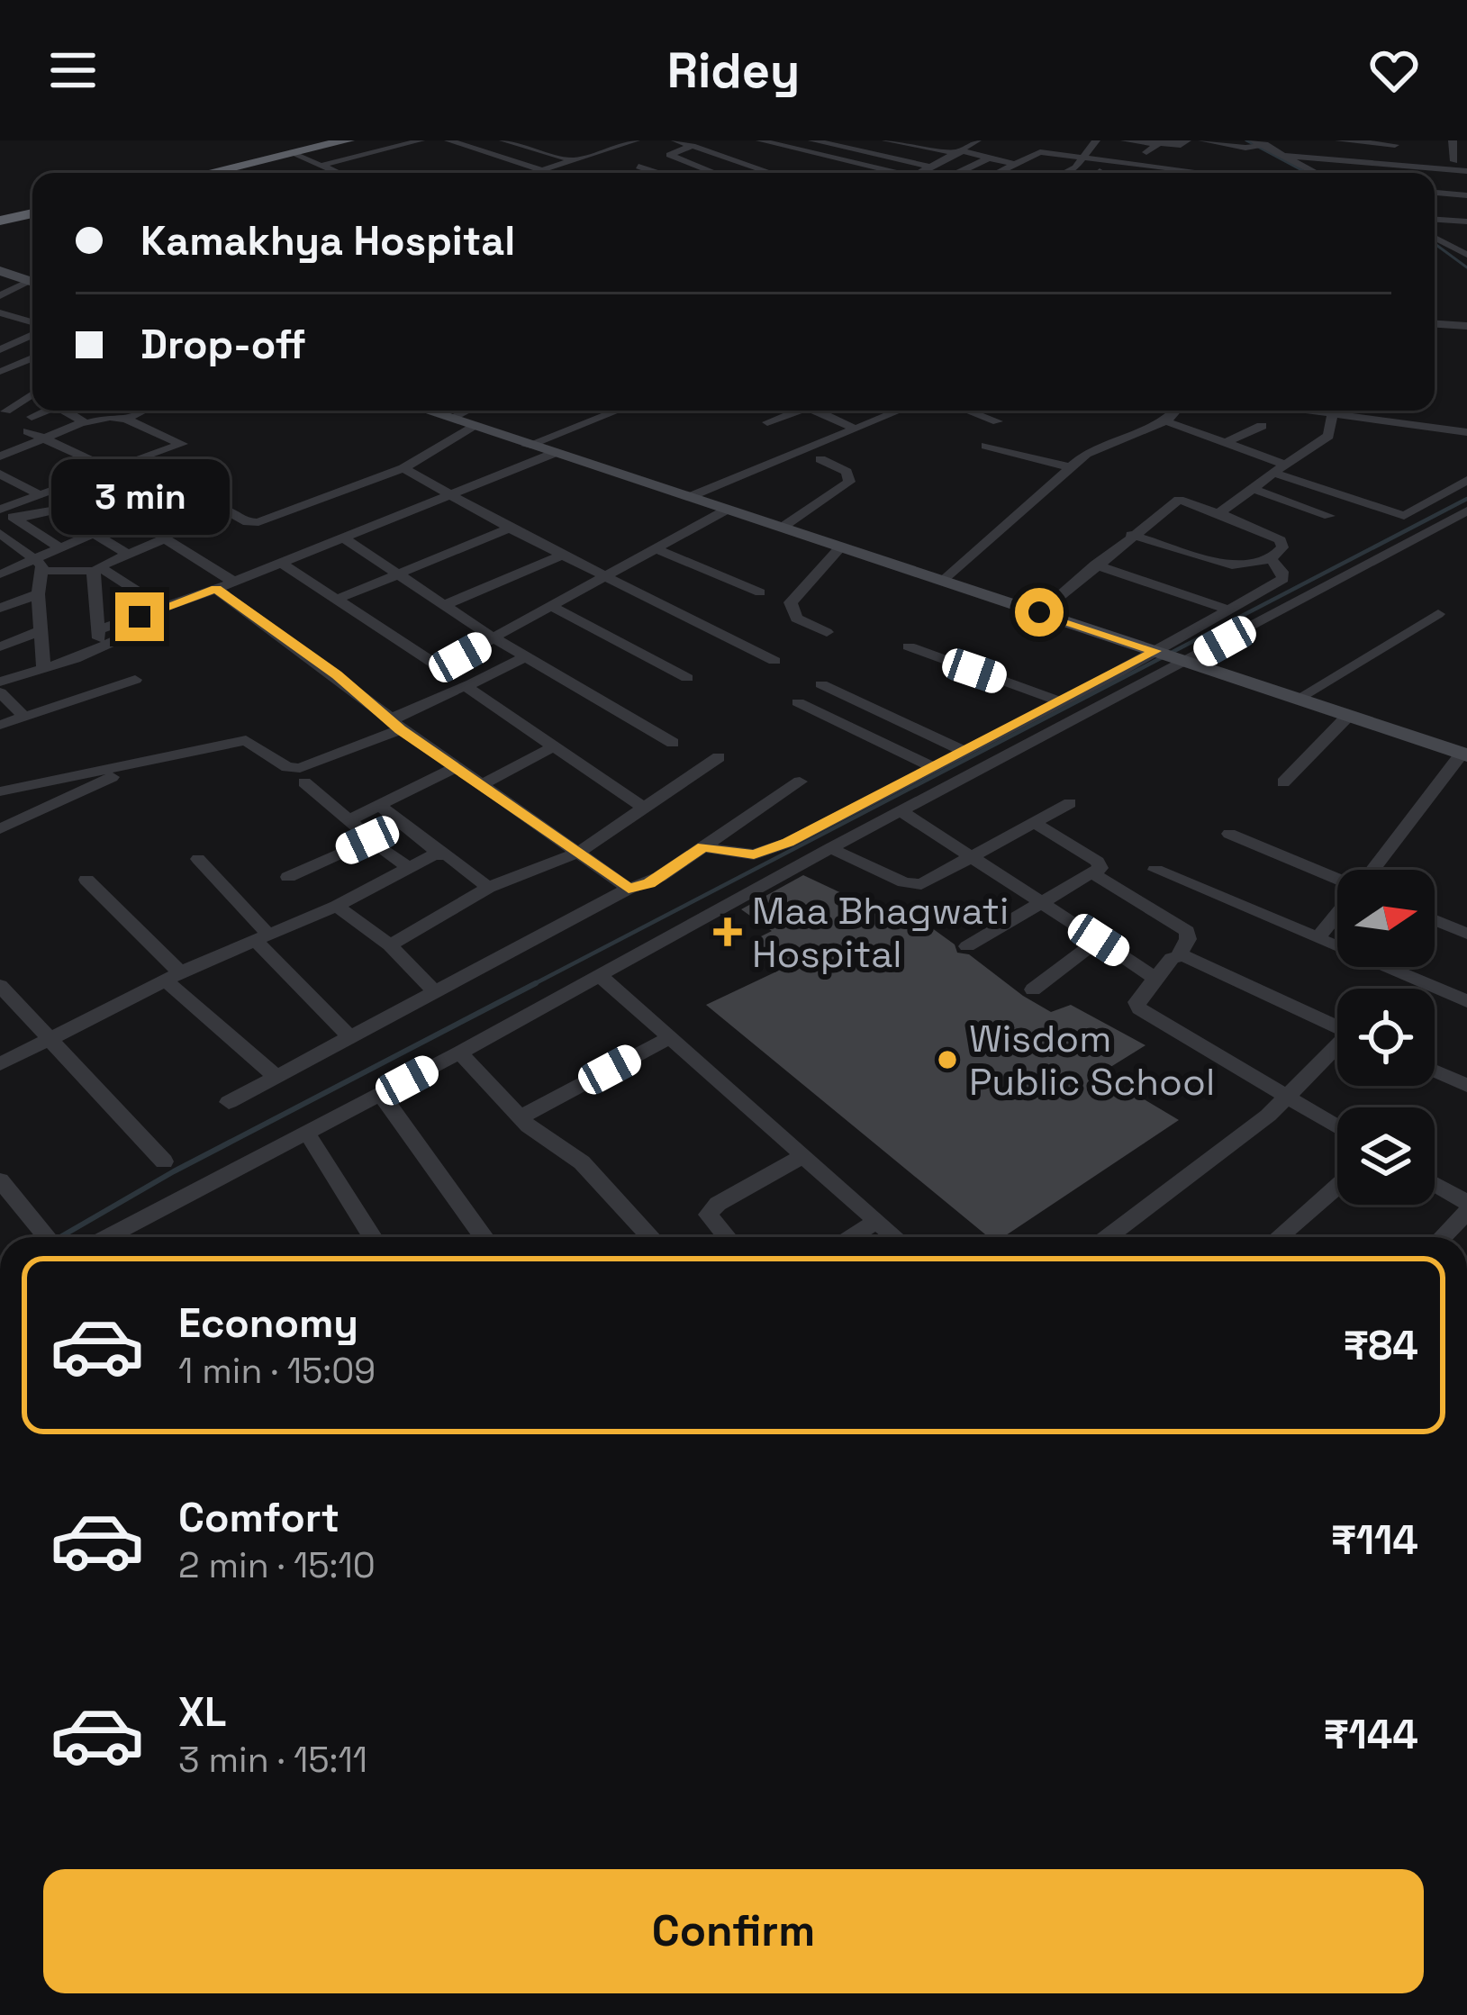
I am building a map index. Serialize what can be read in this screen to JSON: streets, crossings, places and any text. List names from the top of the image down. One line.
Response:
{"places":{"health":["Maa Bhagwati Hospital"],"other":["Wisdom Public School"]},"north":"right","page":{"header":"Ridey","banner":["Kamakhya Hospital","Drop-off"],"bubble":"3 min","list":[{"name":"Economy","note":"1 min · 15:09","value":"₹84"},{"name":"Comfort","note":"2 min · 15:10","value":"₹114"},{"name":"XL","note":"3 min · 15:11","value":"₹144"}],"buttons":"Confirm"}}
